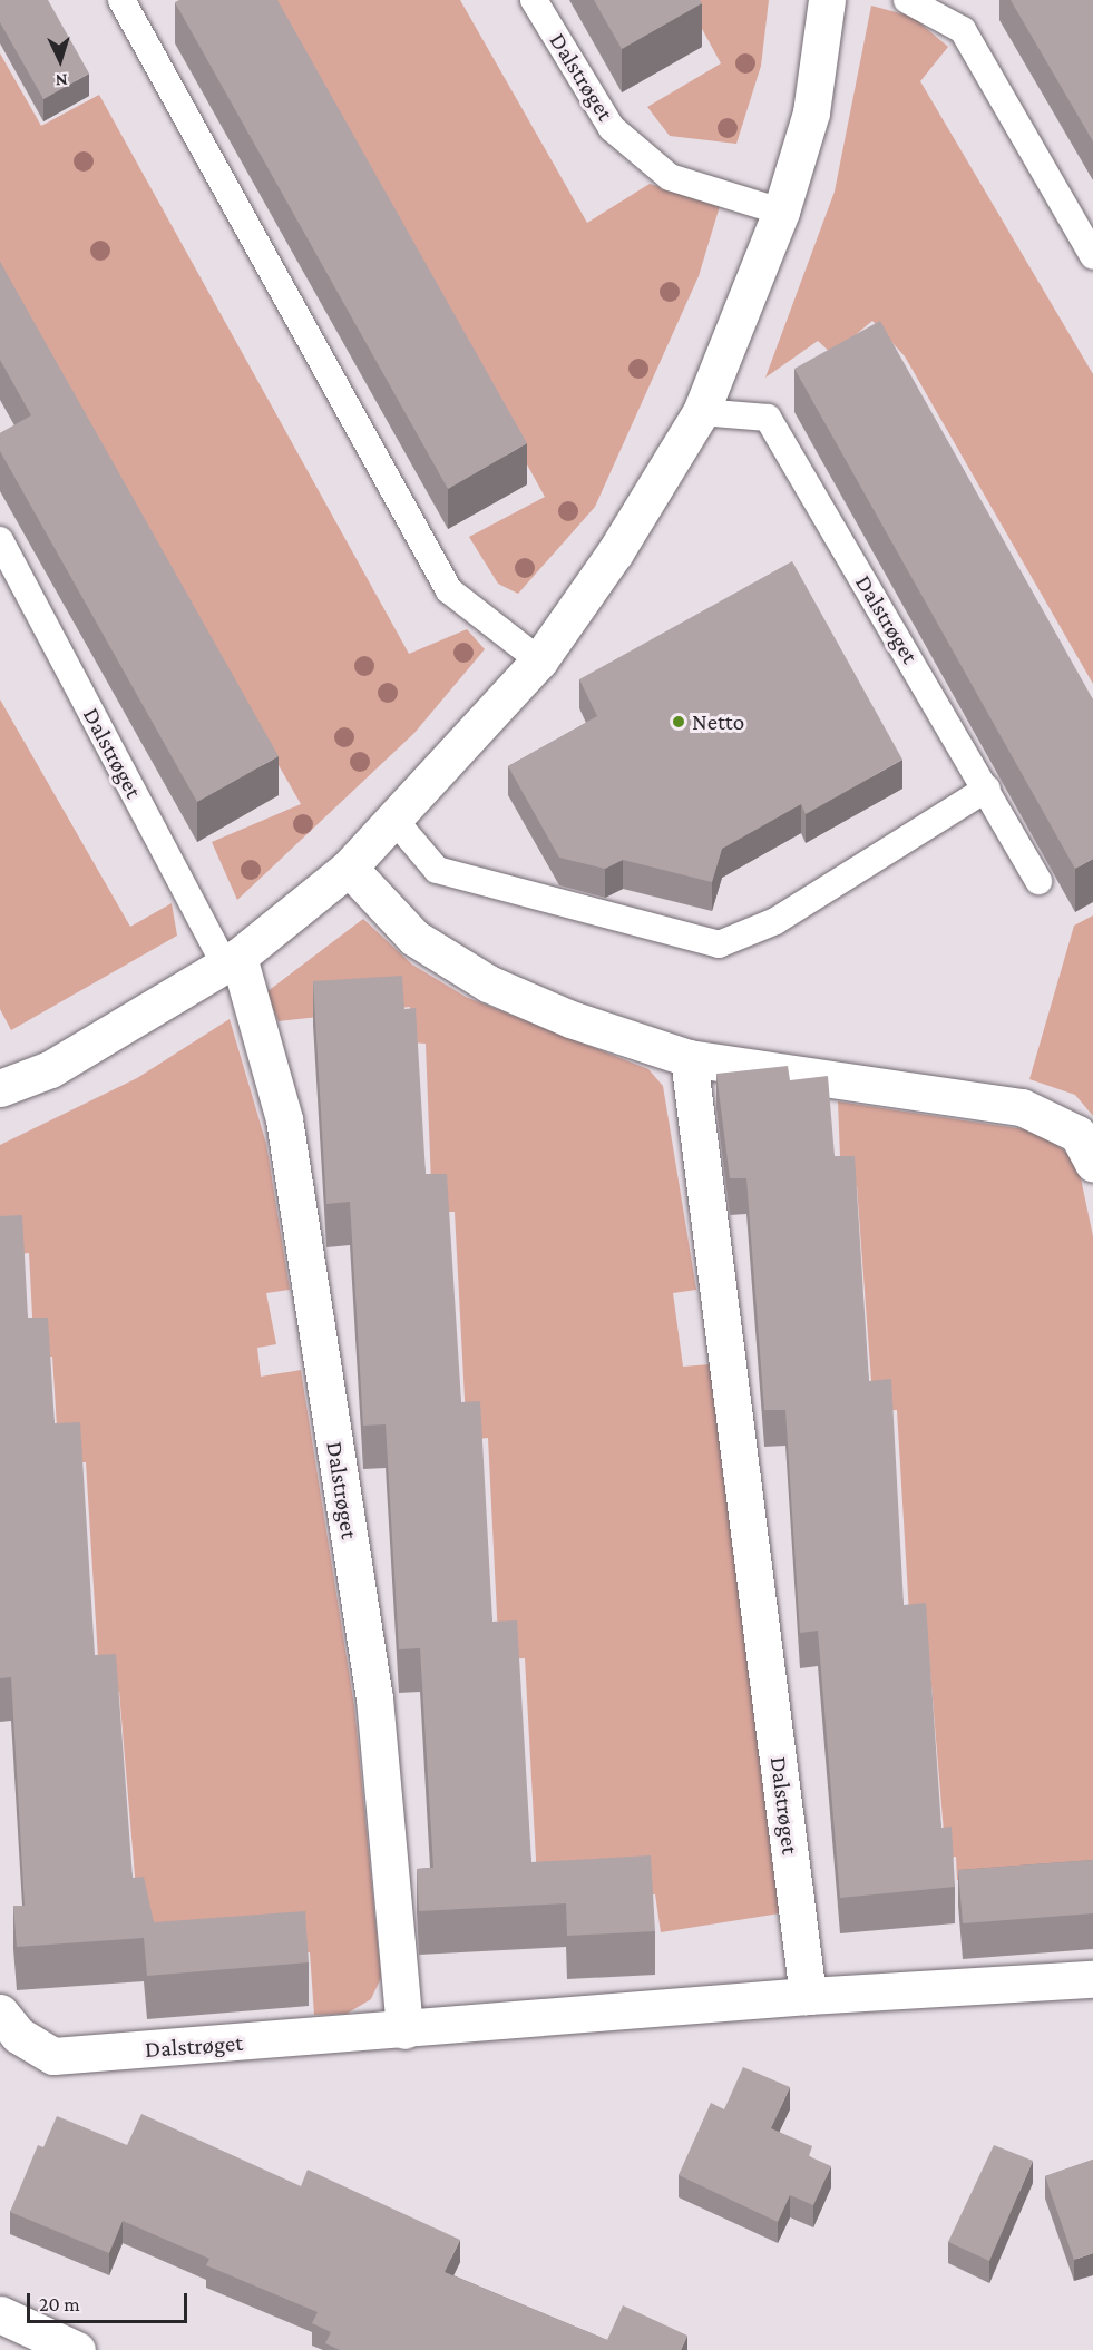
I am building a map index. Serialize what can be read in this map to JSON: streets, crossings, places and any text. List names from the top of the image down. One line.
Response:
{"streets":{"street":["Dalstrøget"]},"places":["Netto"],"scale_bar":"20 m","north":"bottom"}
